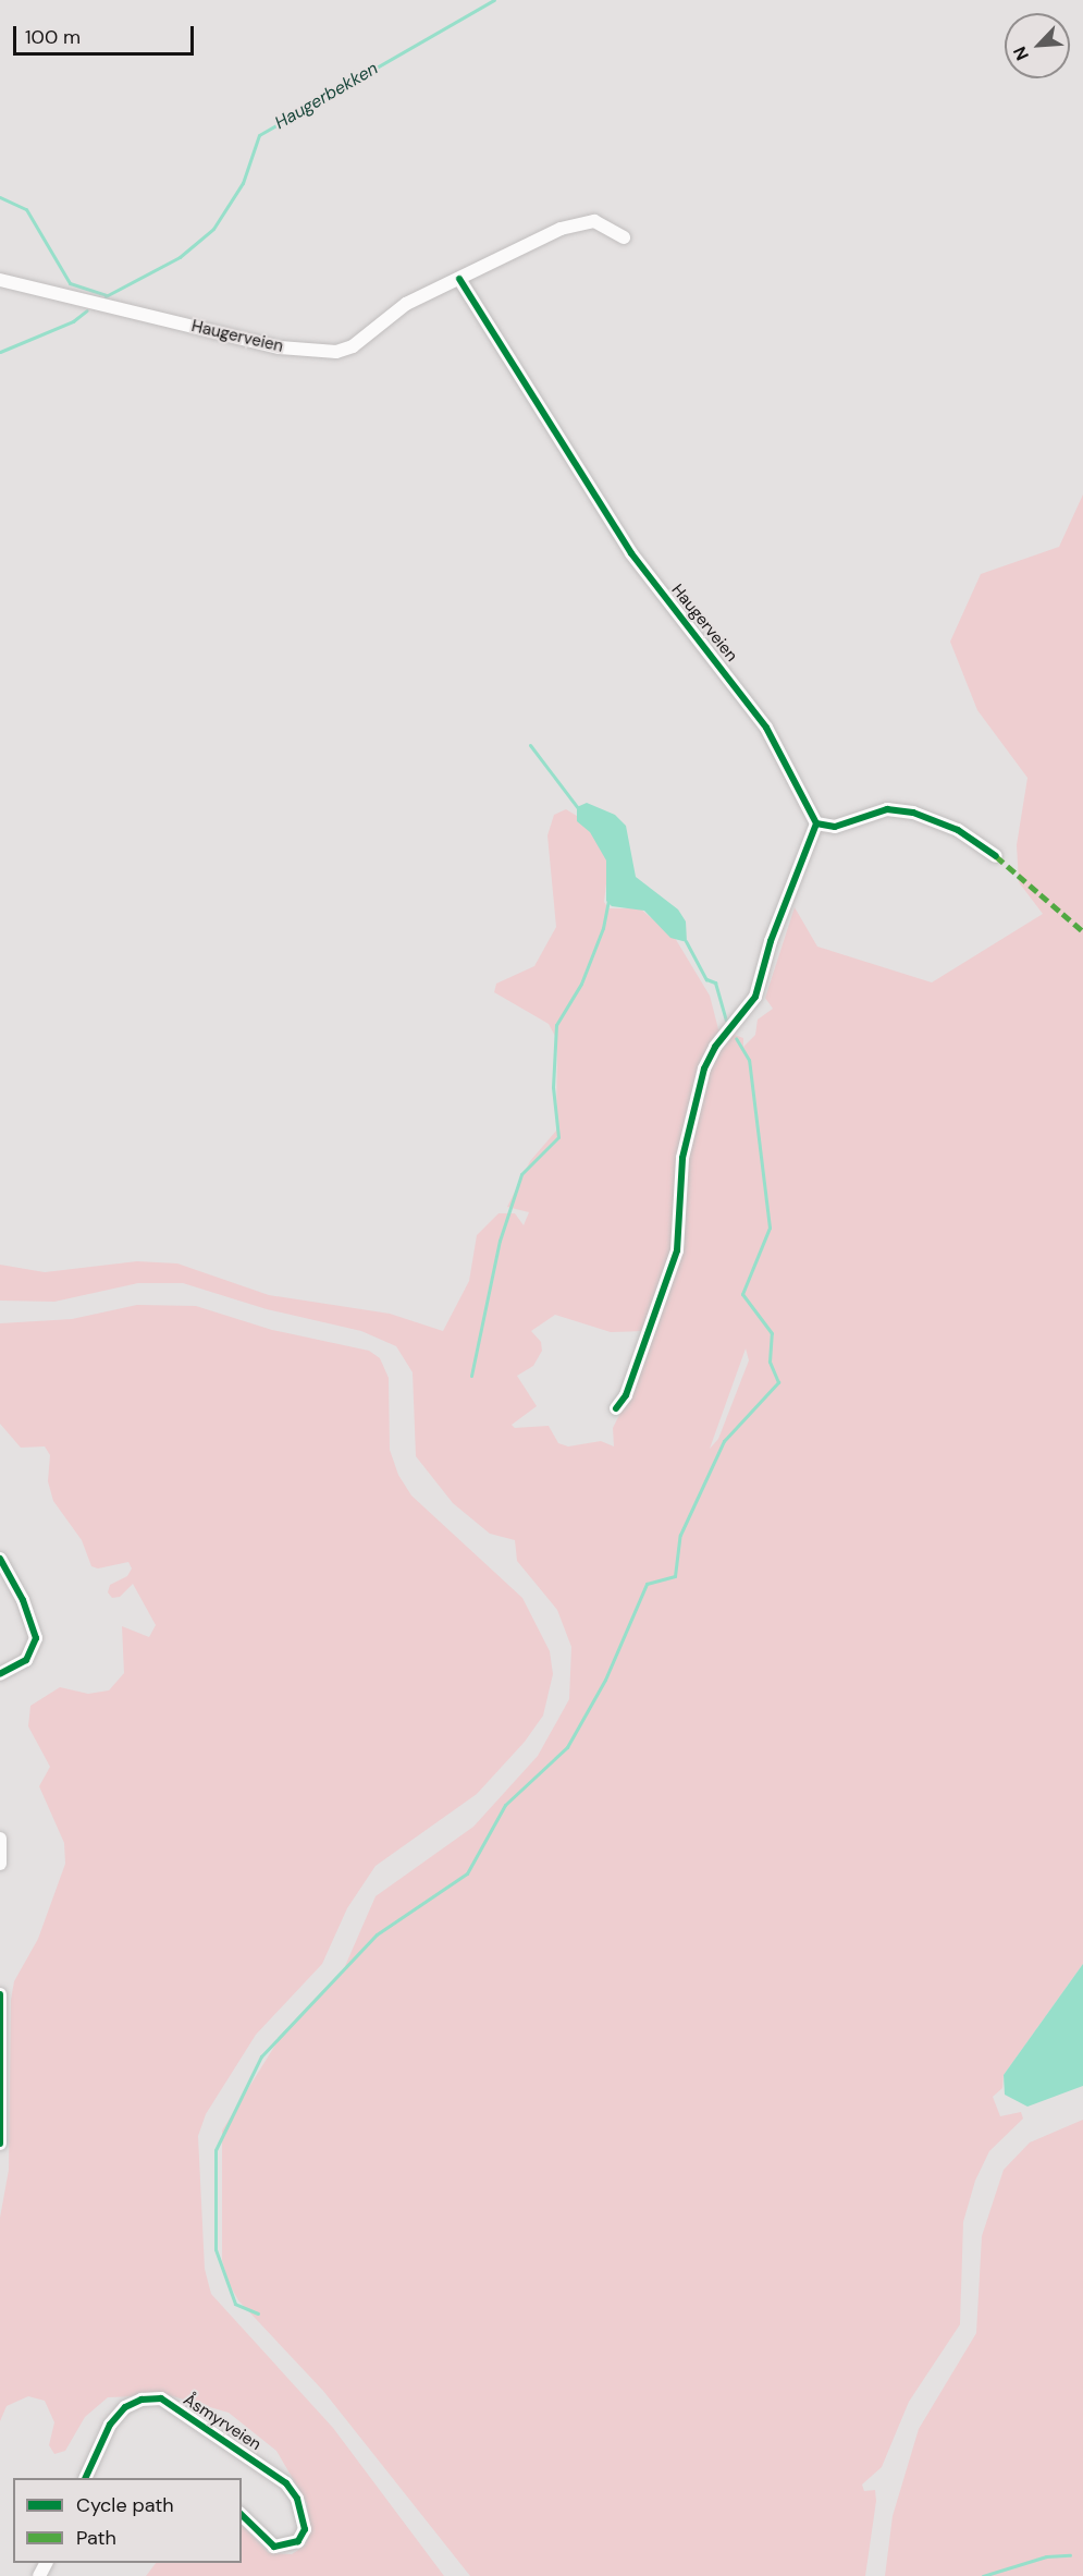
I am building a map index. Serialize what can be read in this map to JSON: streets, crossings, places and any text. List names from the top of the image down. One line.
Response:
{"streets":{"street":["Haugerveien","Åsmyrveien"]},"water":["Haugerbekken"],"legend":["Cycle path","Path"],"scale_bar":"100 m","north":"bottom left"}
